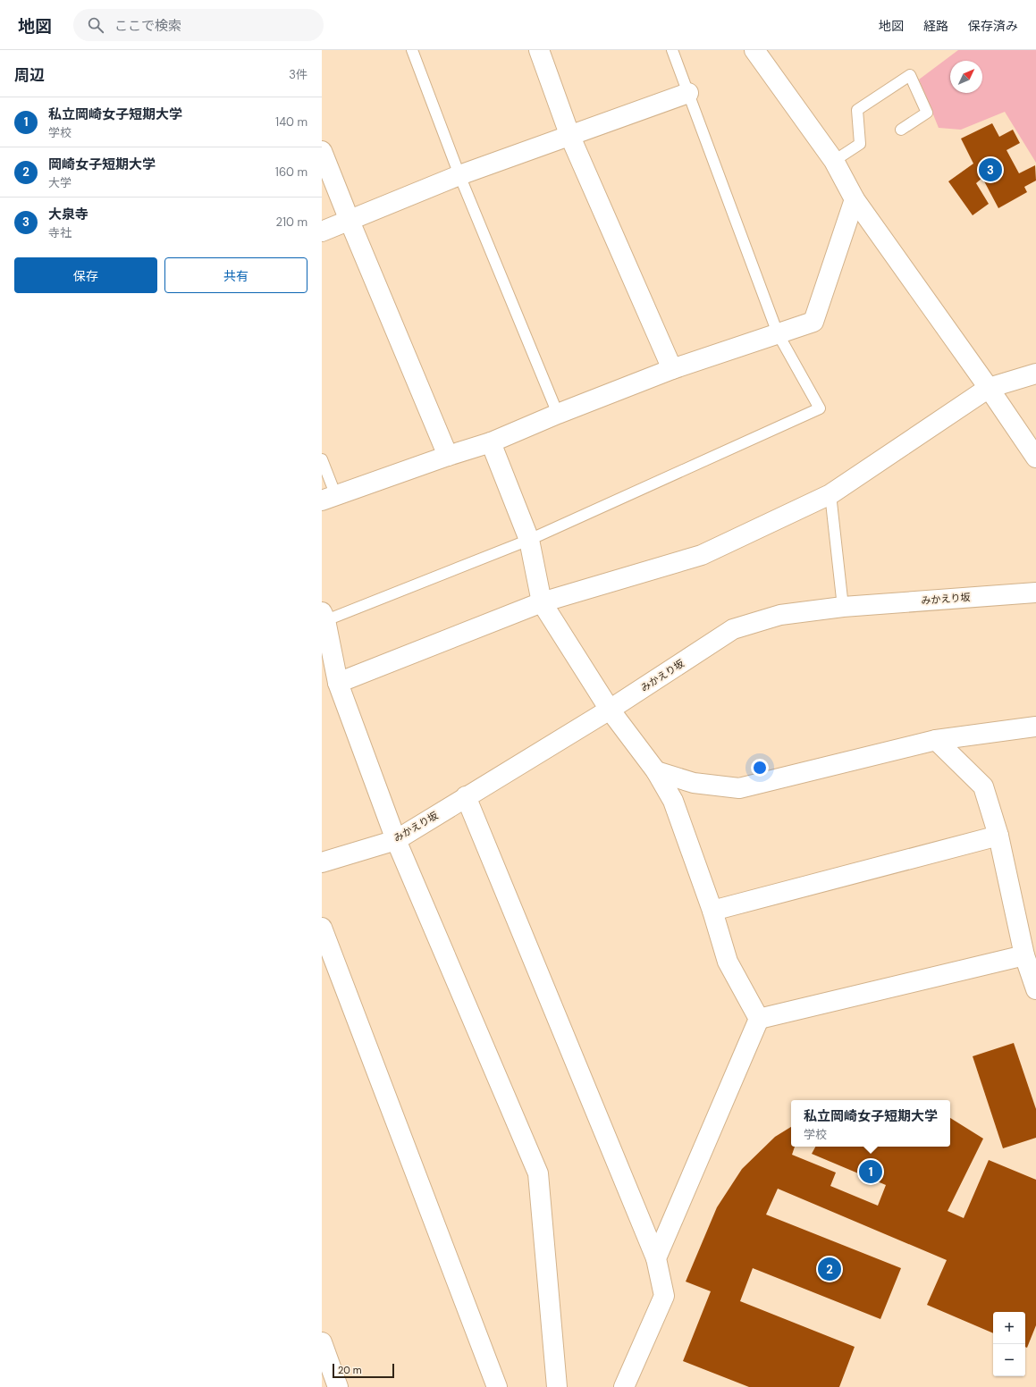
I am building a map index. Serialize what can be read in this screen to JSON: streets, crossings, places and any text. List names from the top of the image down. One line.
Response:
{"streets":{"street":["みかえり坂"]},"scale_bar":"20 m","north":"top right","page":{"header":"地図","search":"ここで検索","nav":["地図","経路","保存済み"],"heading":["周辺","3件"],"list":[{"mark":"1","name":"私立岡崎女子短期大学","note":"学校","value":"140 m"},{"mark":"2","name":"岡崎女子短期大学","note":"大学","value":"160 m"},{"mark":"3","name":"大泉寺","note":"寺社","value":"210 m"}],"pins":["3","1","2"],"buttons":["保存","共有"],"popup":["私立岡崎女子短期大学","学校"],"map_buttons":["+","−"],"scale":"20 m"}}
